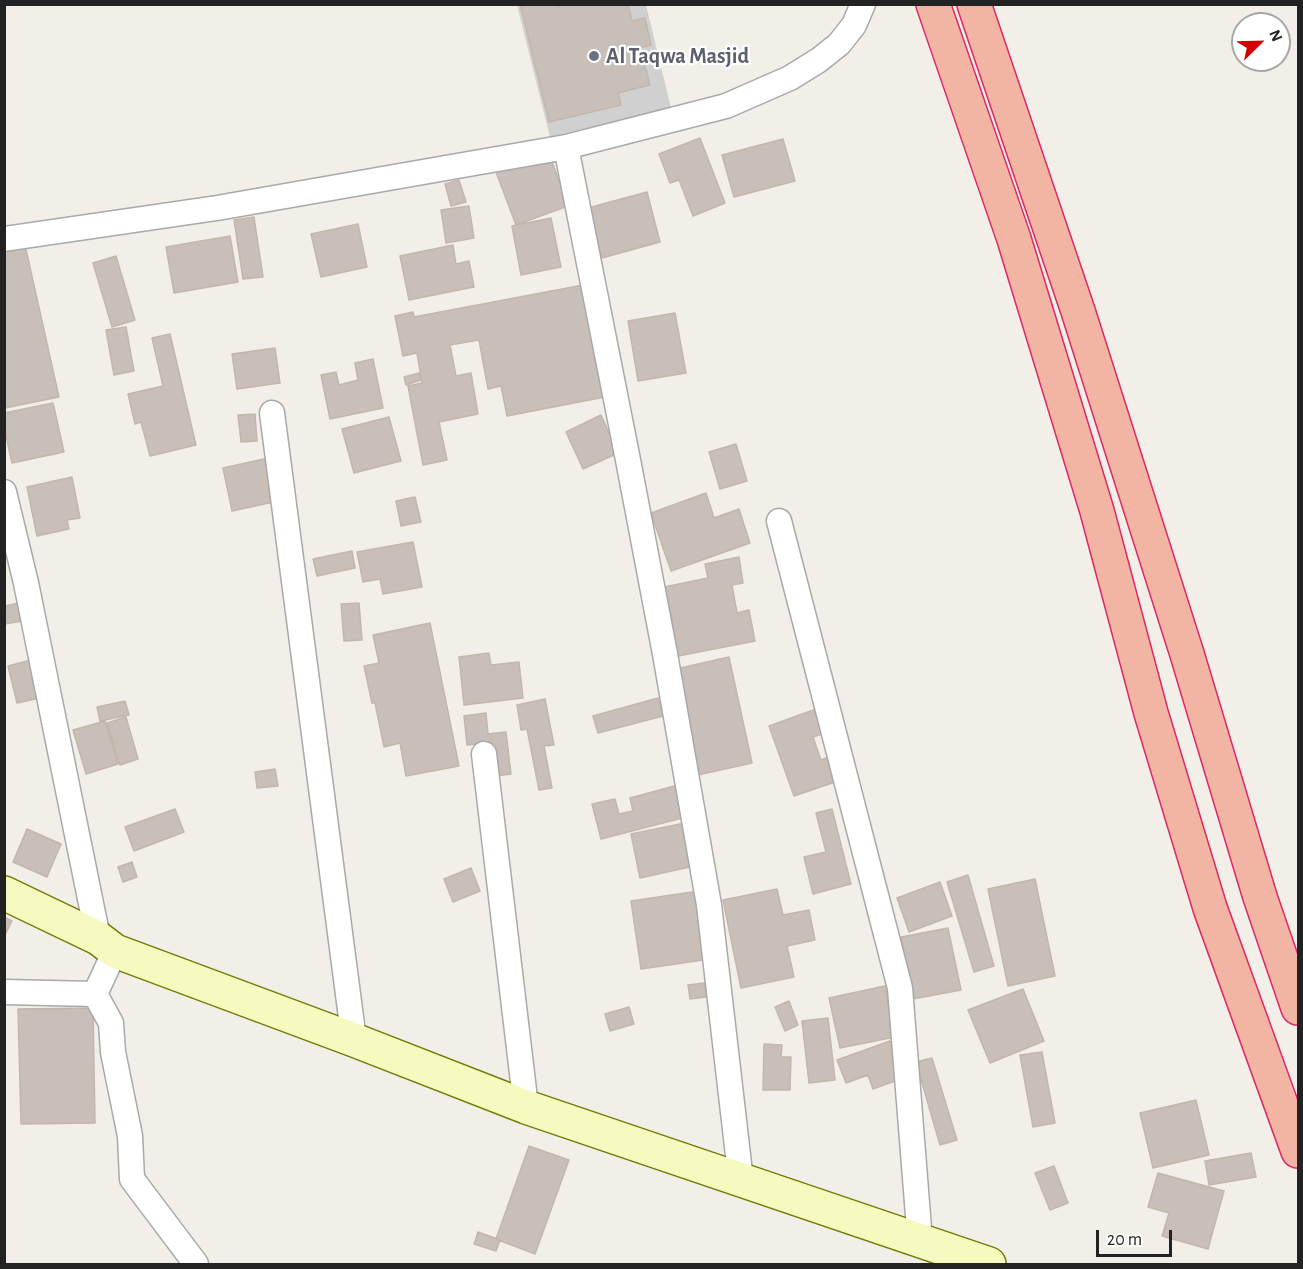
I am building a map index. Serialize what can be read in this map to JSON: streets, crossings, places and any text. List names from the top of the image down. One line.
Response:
{"places":["Al Taqwa Masjid"],"scale_bar":"20 m","north":"top right"}
